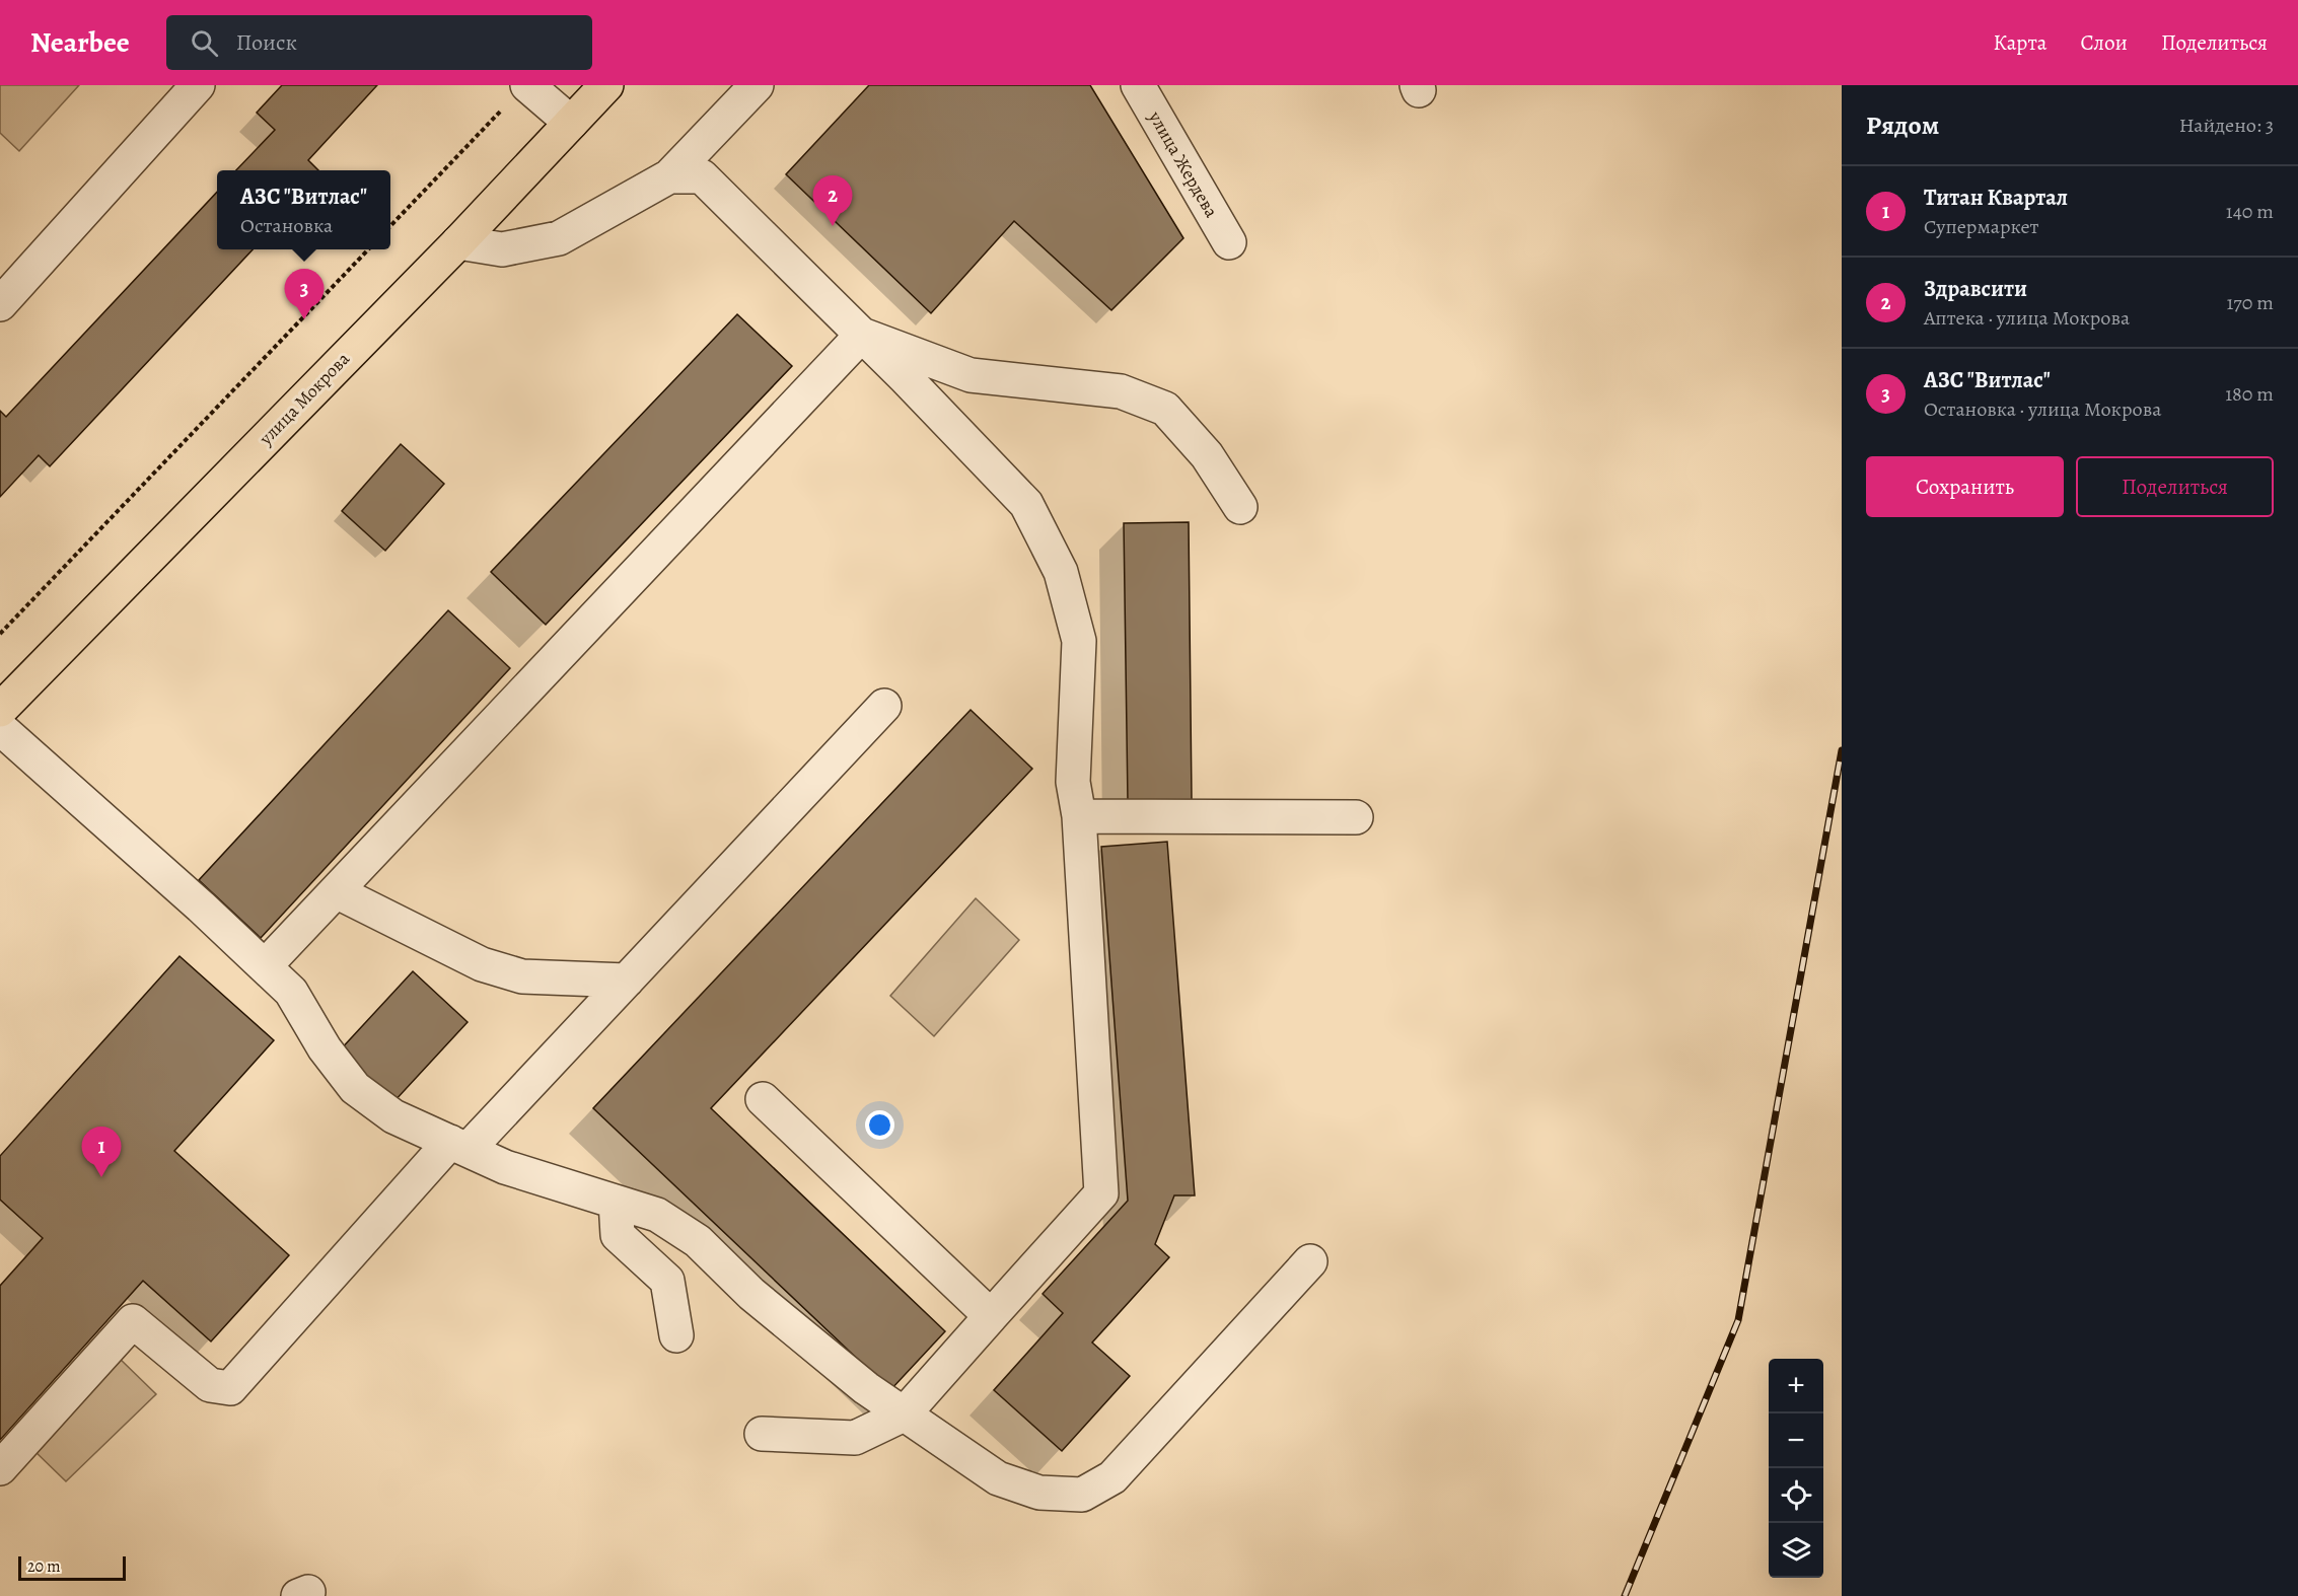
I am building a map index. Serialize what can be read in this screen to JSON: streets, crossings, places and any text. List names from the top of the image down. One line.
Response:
{"streets":{"main road":["улица Мокрова"],"street":["улица Жердева"]},"scale_bar":"20 m","page":{"header":"Nearbee","search":"Поиск","nav":["Карта","Слои","Поделиться"],"heading":["Рядом","Найдено: 3"],"list":[{"mark":"1","name":"Титан Квартал","note":"Супермаркет","value":"140 m"},{"mark":"2","name":"Здравсити","note":"Аптека · улица Мокрова","value":"170 m"},{"mark":"3","name":"АЗС \"Витлас\"","note":"Остановка · улица Мокрова","value":"180 m"}],"popup":["АЗС \"Витлас\"","Остановка"],"pins":["2","3","1"],"buttons":["Сохранить","Поделиться"],"map_buttons":["+","−"],"scale":"20 m"}}
